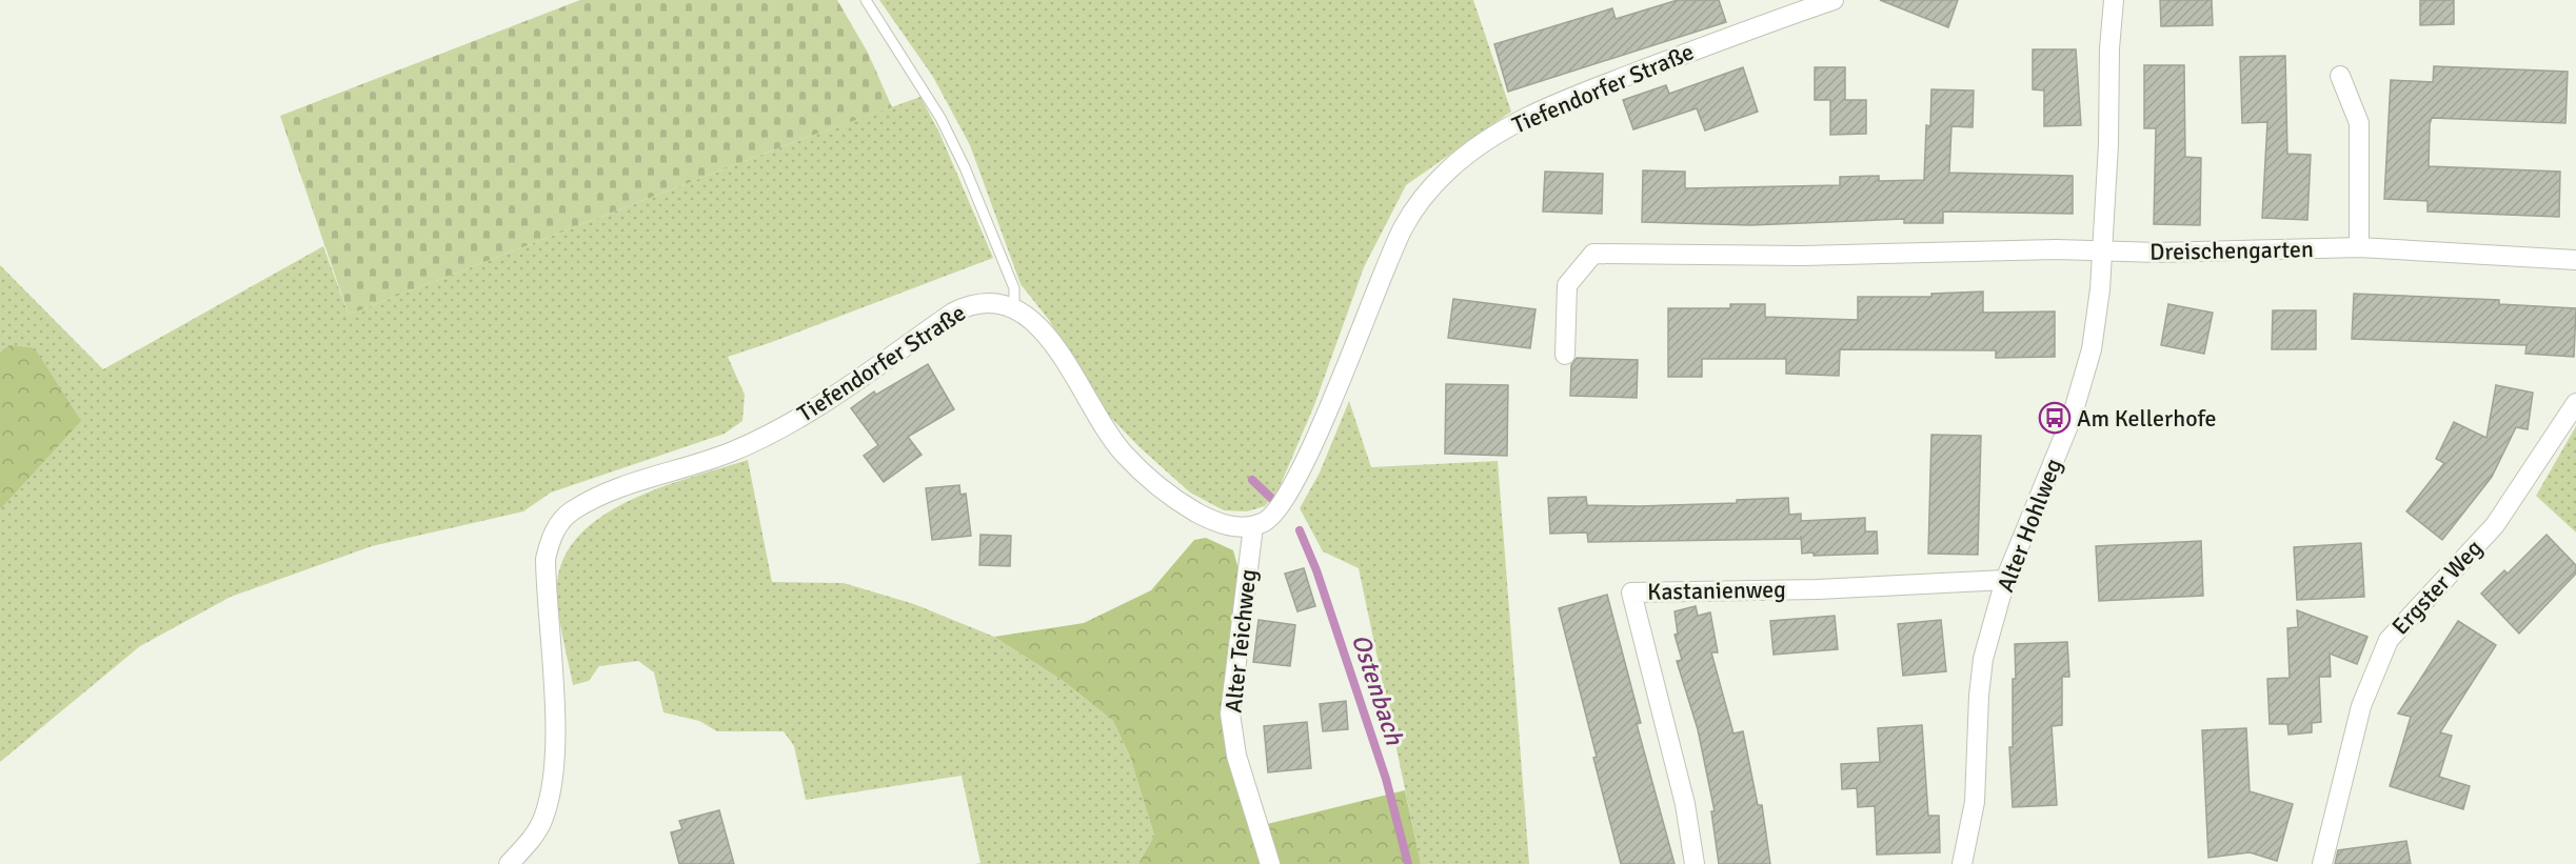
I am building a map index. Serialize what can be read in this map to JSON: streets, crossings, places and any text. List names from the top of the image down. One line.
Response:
{"streets":{"street":["Tiefendorfer Straße","Dreischengarten","Alter Hohlweg","Ergster Weg","Kastanienweg","Alter Teichweg"]},"crossings":[["Tiefendorfer Straße","Alter Teichweg"],["Dreischengarten","Alter Hohlweg"],["Alter Hohlweg","Kastanienweg"]],"water":["Ostenbach"],"places":{"bus stop":["Am Kellerhofe"]}}
